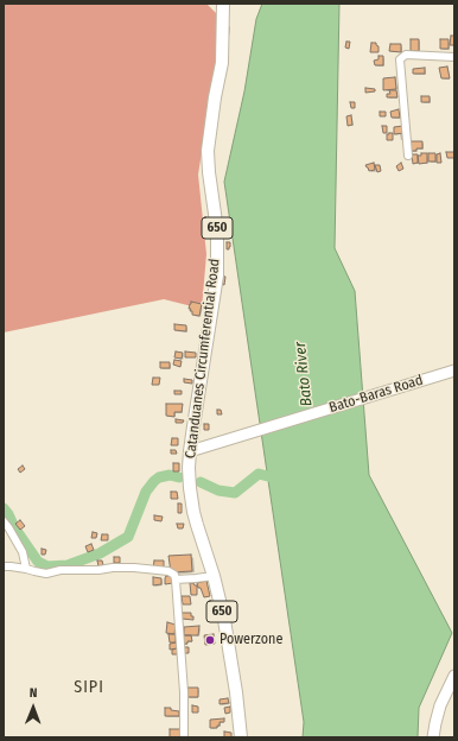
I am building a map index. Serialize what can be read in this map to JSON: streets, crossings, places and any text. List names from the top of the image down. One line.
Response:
{"streets":{"main road":["650","Catanduanes Circumferential Road","Bato-Baras Road"]},"crossings":[["Catanduanes Circumferential Road","Bato-Baras Road"]],"districts":["SIPI"],"water":["Bato River"],"places":["Powerzone"],"north":"top"}
